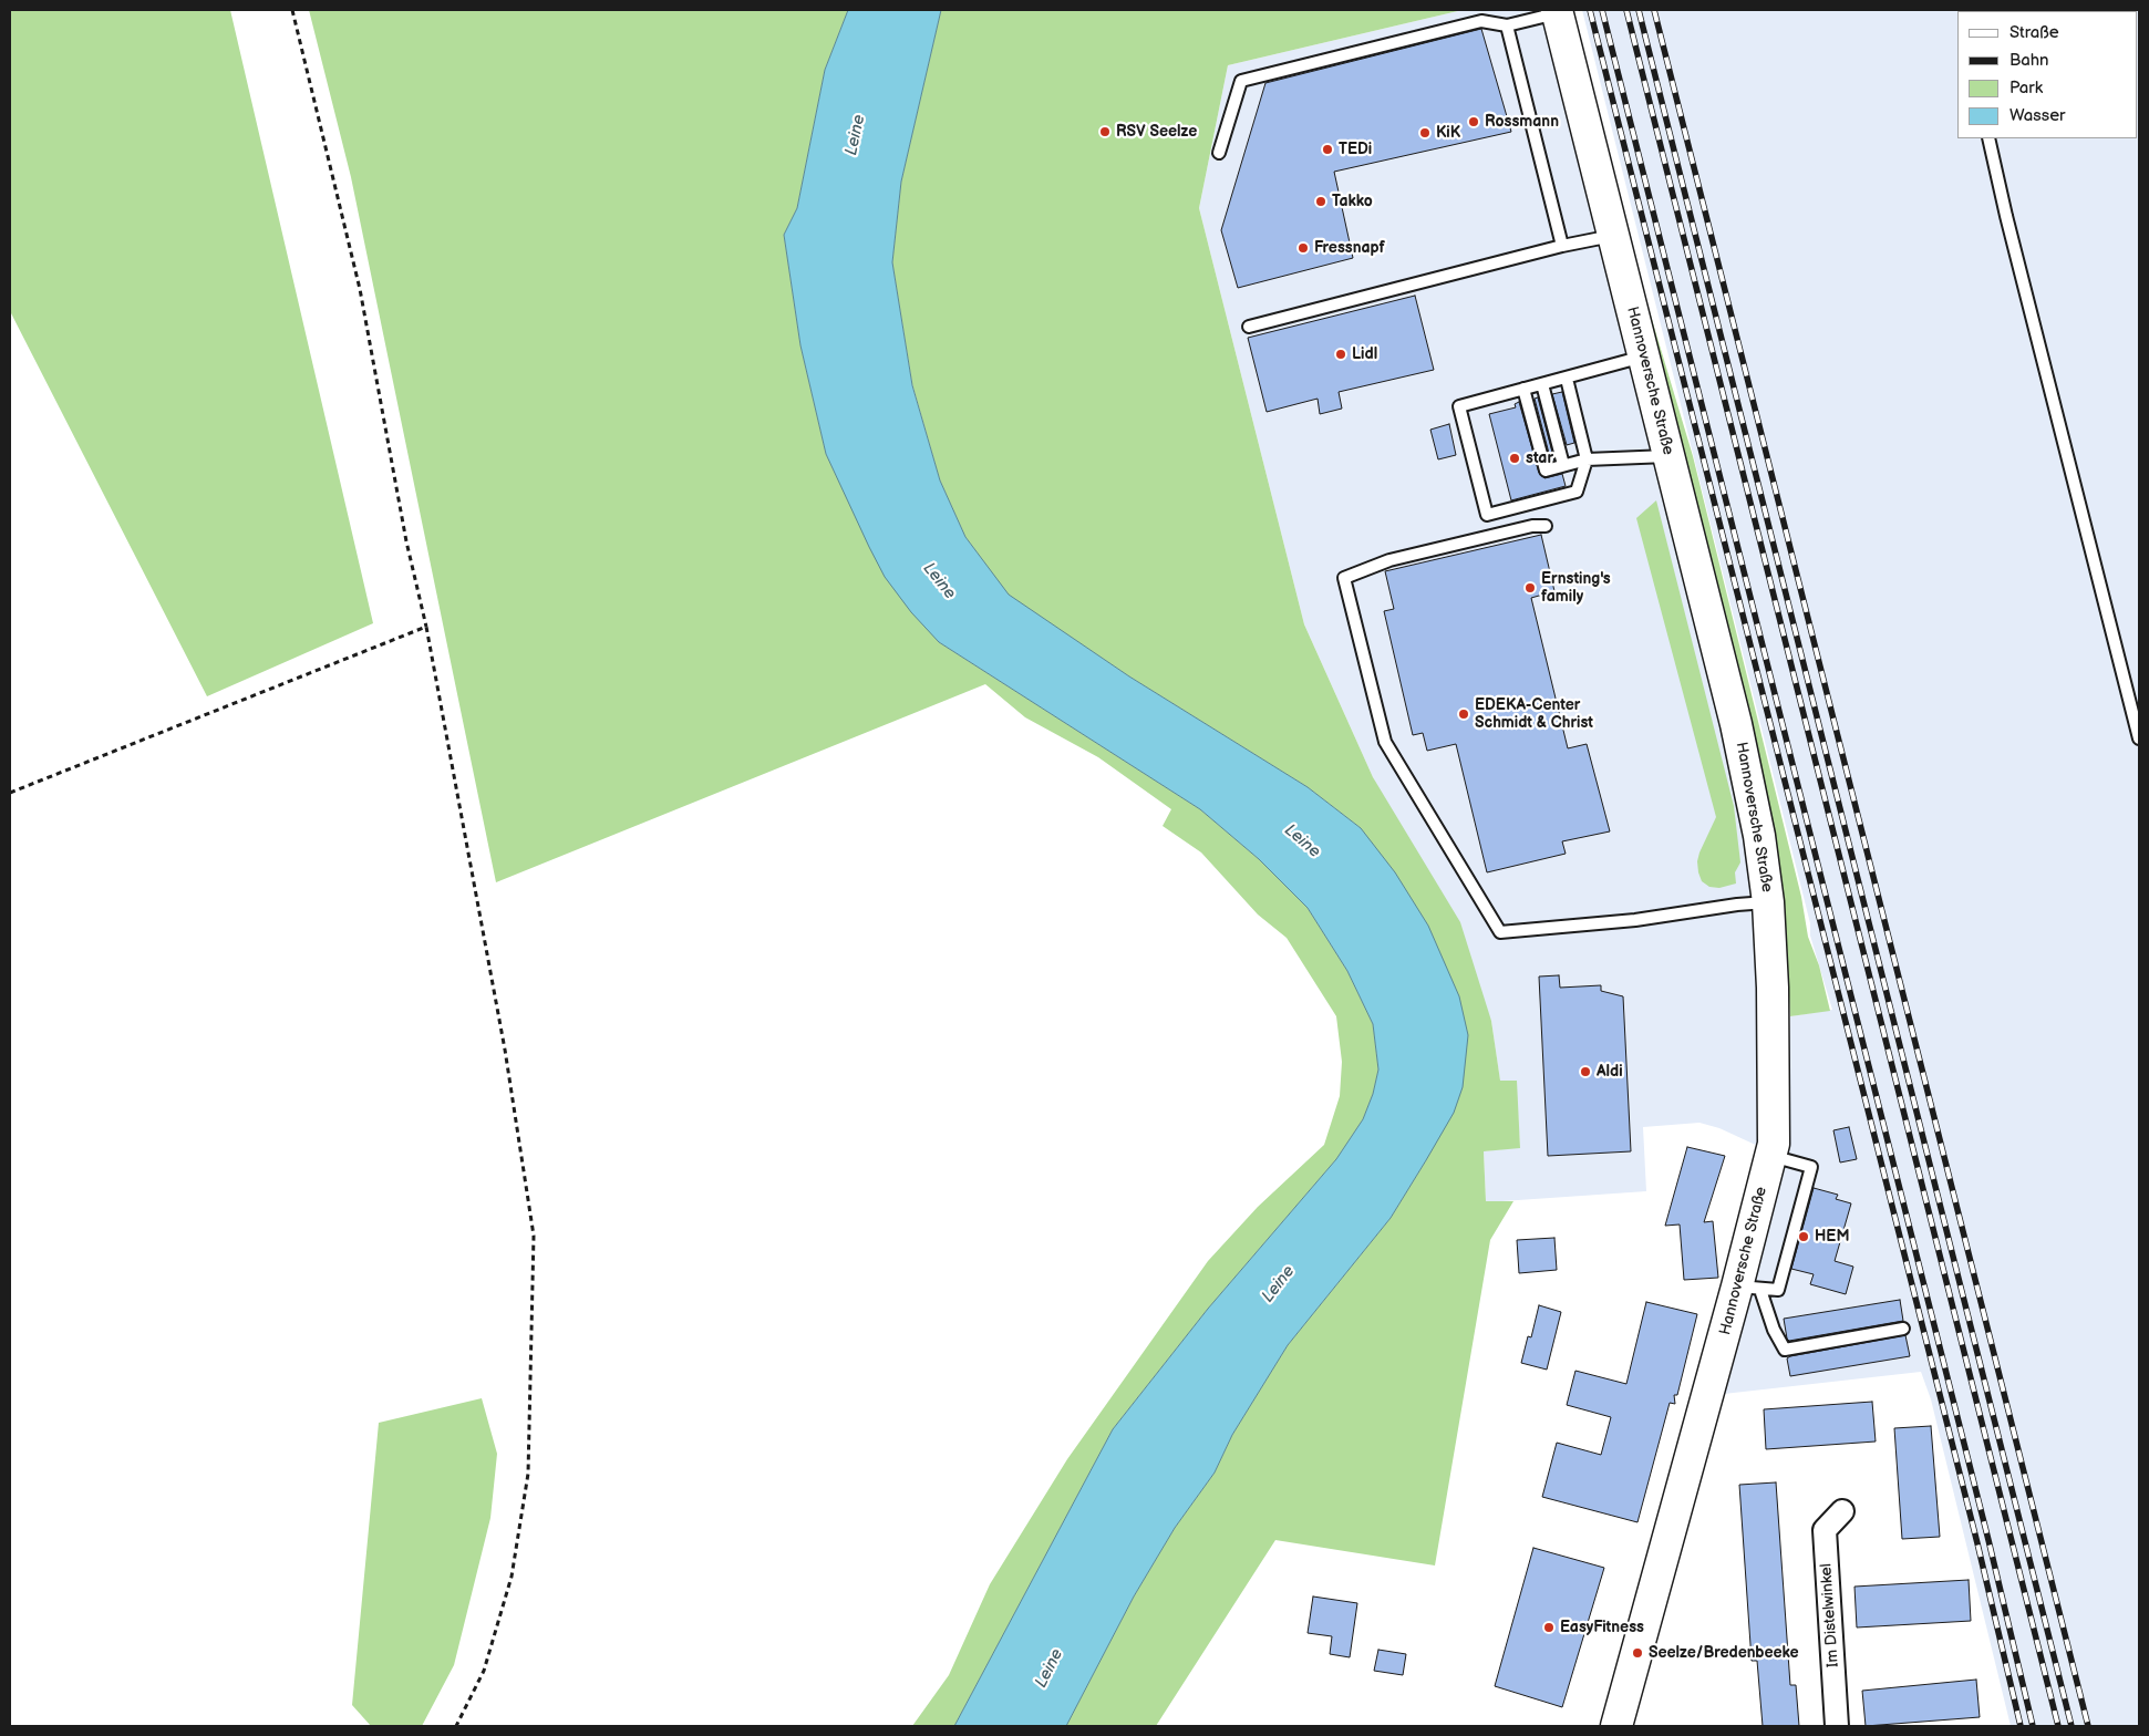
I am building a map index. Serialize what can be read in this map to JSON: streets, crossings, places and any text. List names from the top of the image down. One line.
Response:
{"streets":{"street":["Hannoversche Straße","Im Distelwinkel"]},"water":["Leine"],"places":["Rossmann","RSV Seelze","KiK","TEDi","Takko","Fressnapf","Lidl","star","Ernsting's family","EDEKA-Center Schmidt & Christ","Aldi","HEM","EasyFitness","Seelze/Bredenbeeke"],"legend":["Straße","Bahn","Park","Wasser"]}
